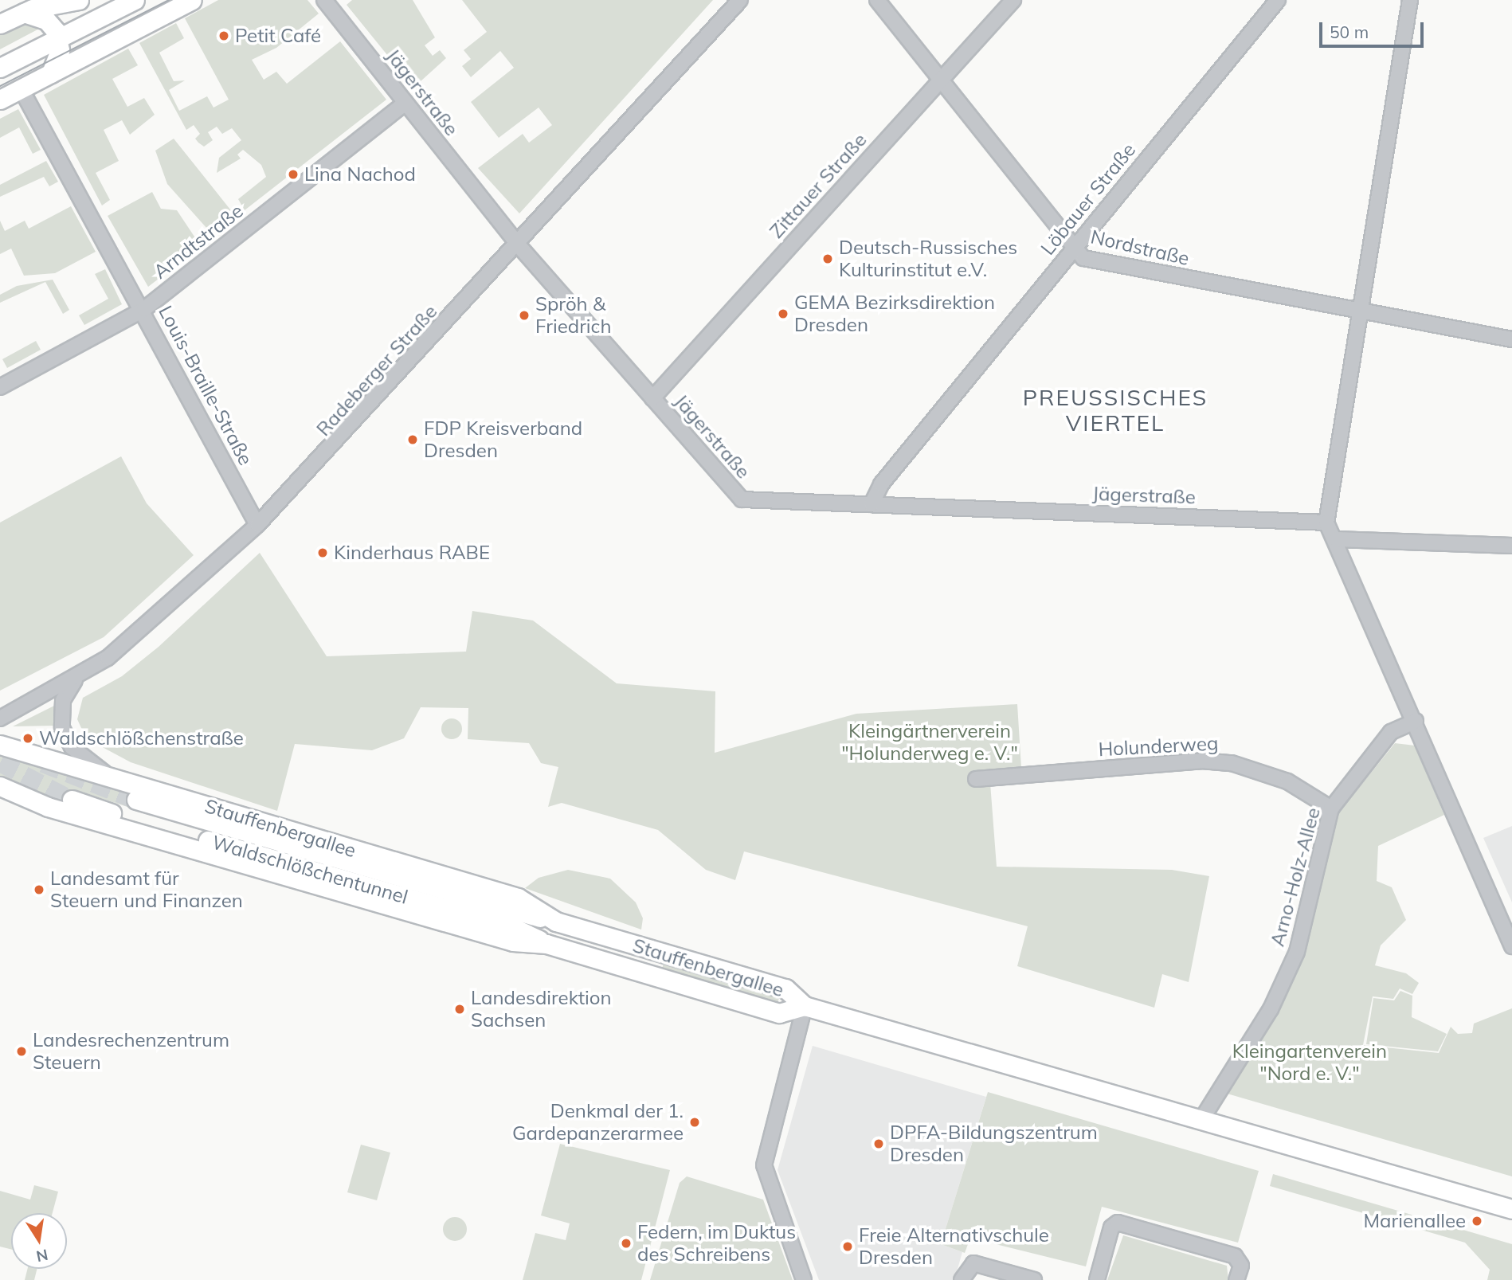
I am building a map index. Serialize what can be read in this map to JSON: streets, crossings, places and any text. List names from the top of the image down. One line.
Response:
{"streets":{"main road":["Stauffenbergallee","Waldschlößchentunnel"],"street":["Jägerstraße","Zittauer Straße","Löbauer Straße","Arndtstraße","Nordstraße","Radeberger Straße","Louis-Braille-Straße","Holunderweg","Arno-Holz-Allee"]},"crossings":[["Jägerstraße","Zittauer Straße"],["Jägerstraße","Löbauer Straße"],["Jägerstraße","Arndtstraße"],["Jägerstraße","Radeberger Straße"],["Zittauer Straße","Nordstraße"],["Löbauer Straße","Nordstraße"],["Arndtstraße","Louis-Braille-Straße"],["Radeberger Straße","Louis-Braille-Straße"],["Holunderweg","Arno-Holz-Allee"],["Stauffenbergallee","Waldschlößchentunnel"]],"districts":["PREUSSISCHES VIERTEL"],"parks":["Kleingärtnerverein \"Holunderweg e. V.\"","Kleingartenverein \"Nord e. V.\""],"places":["Petit Café","Lina Nachod","Deutsch-Russisches Kulturinstitut e.V.","GEMA Bezirksdirektion Dresden","Spröh & Friedrich","FDP Kreisverband Dresden","Kinderhaus RABE","Waldschlößchenstraße","Landesamt für Steuern und Finanzen","Landesdirektion Sachsen","Landesrechenzentrum Steuern","Denkmal der 1. Gardepanzerarmee","DPFA-Bildungszentrum Dresden","Marienallee","Federn, im Duktus des Schreibens","Freie Alternativschule Dresden"],"scale_bar":"50 m","north":"bottom"}
